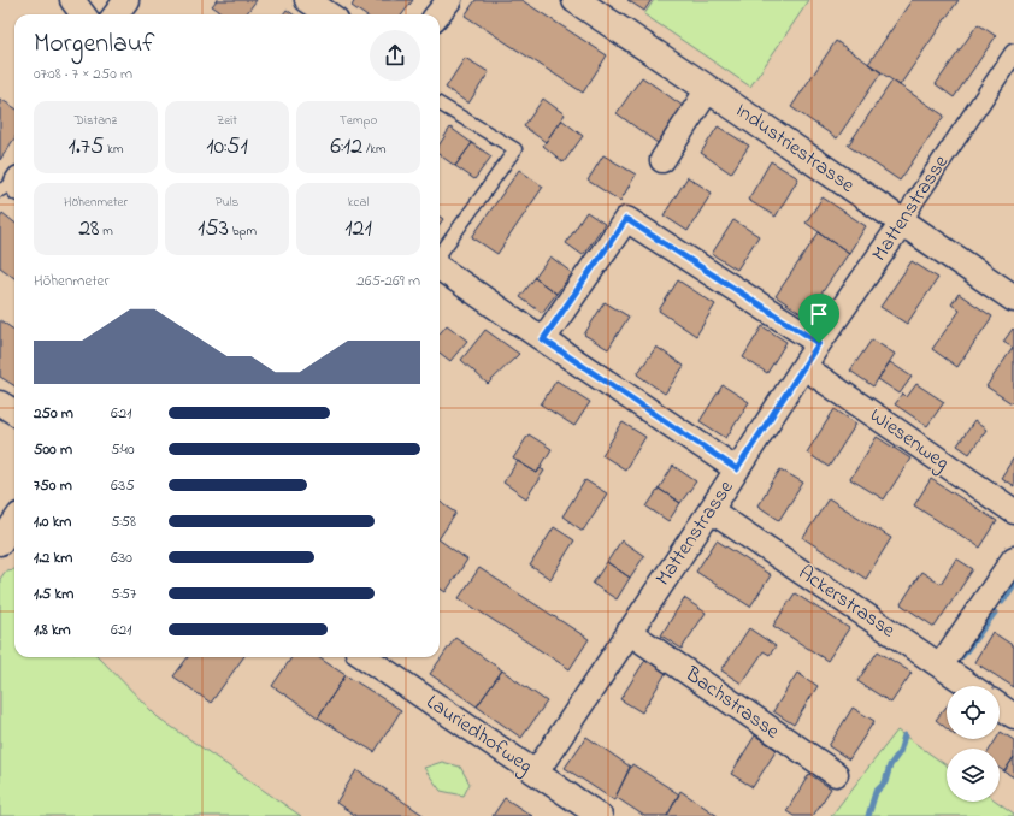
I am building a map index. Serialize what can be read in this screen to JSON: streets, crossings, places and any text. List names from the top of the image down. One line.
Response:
{"streets":{"street":["Industriestrasse","Mattenstrasse","Wiesenweg","Ackerstrasse","Bachstrasse","Lauriedhofweg"]},"crossings":[["Industriestrasse","Mattenstrasse"],["Mattenstrasse","Wiesenweg"],["Mattenstrasse","Ackerstrasse"],["Mattenstrasse","Bachstrasse"],["Mattenstrasse","Lauriedhofweg"]],"page":{"heading":["Morgenlauf","07:08 · 7 × 250 m"],"stats":[["Distanz","1.75 km"],["Zeit","10:51"],["Tempo","6:12 /km"],["Höhenmeter","28 m"],["Puls","153 bpm"],["kcal","121"]],"chart":["Höhenmeter","265–269 m"],"list":[{"name":"250 m","note":"6:21"},{"name":"500 m","note":"5:40"},{"name":"750 m","note":"6:35"},{"name":"1.0 km","note":"5:58"},{"name":"1.2 km","note":"6:30"},{"name":"1.5 km","note":"5:57"},{"name":"1.8 km","note":"6:21"}]}}
